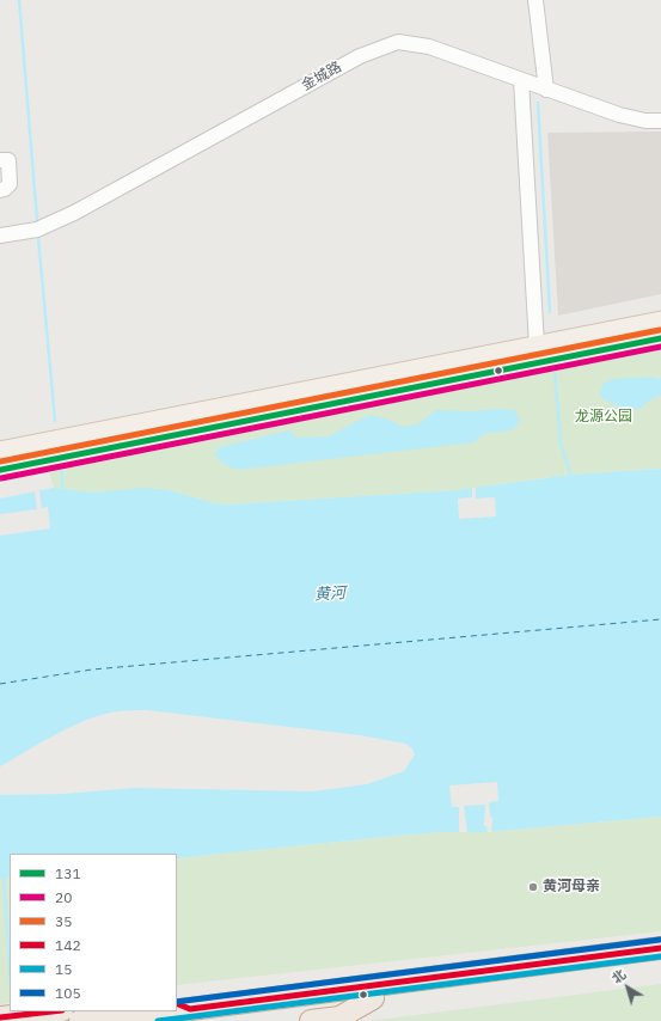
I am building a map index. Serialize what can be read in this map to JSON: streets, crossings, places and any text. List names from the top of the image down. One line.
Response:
{"streets":{"street":["金城路"]},"water":["黄河"],"parks":["龙源公园"],"places":["黄河母亲"],"lines":["transit line 35","transit line 131","transit line 20","transit line 105","transit line 142","transit line 15"],"legend":["131","20","35","142","15","105"],"north":"top left"}
